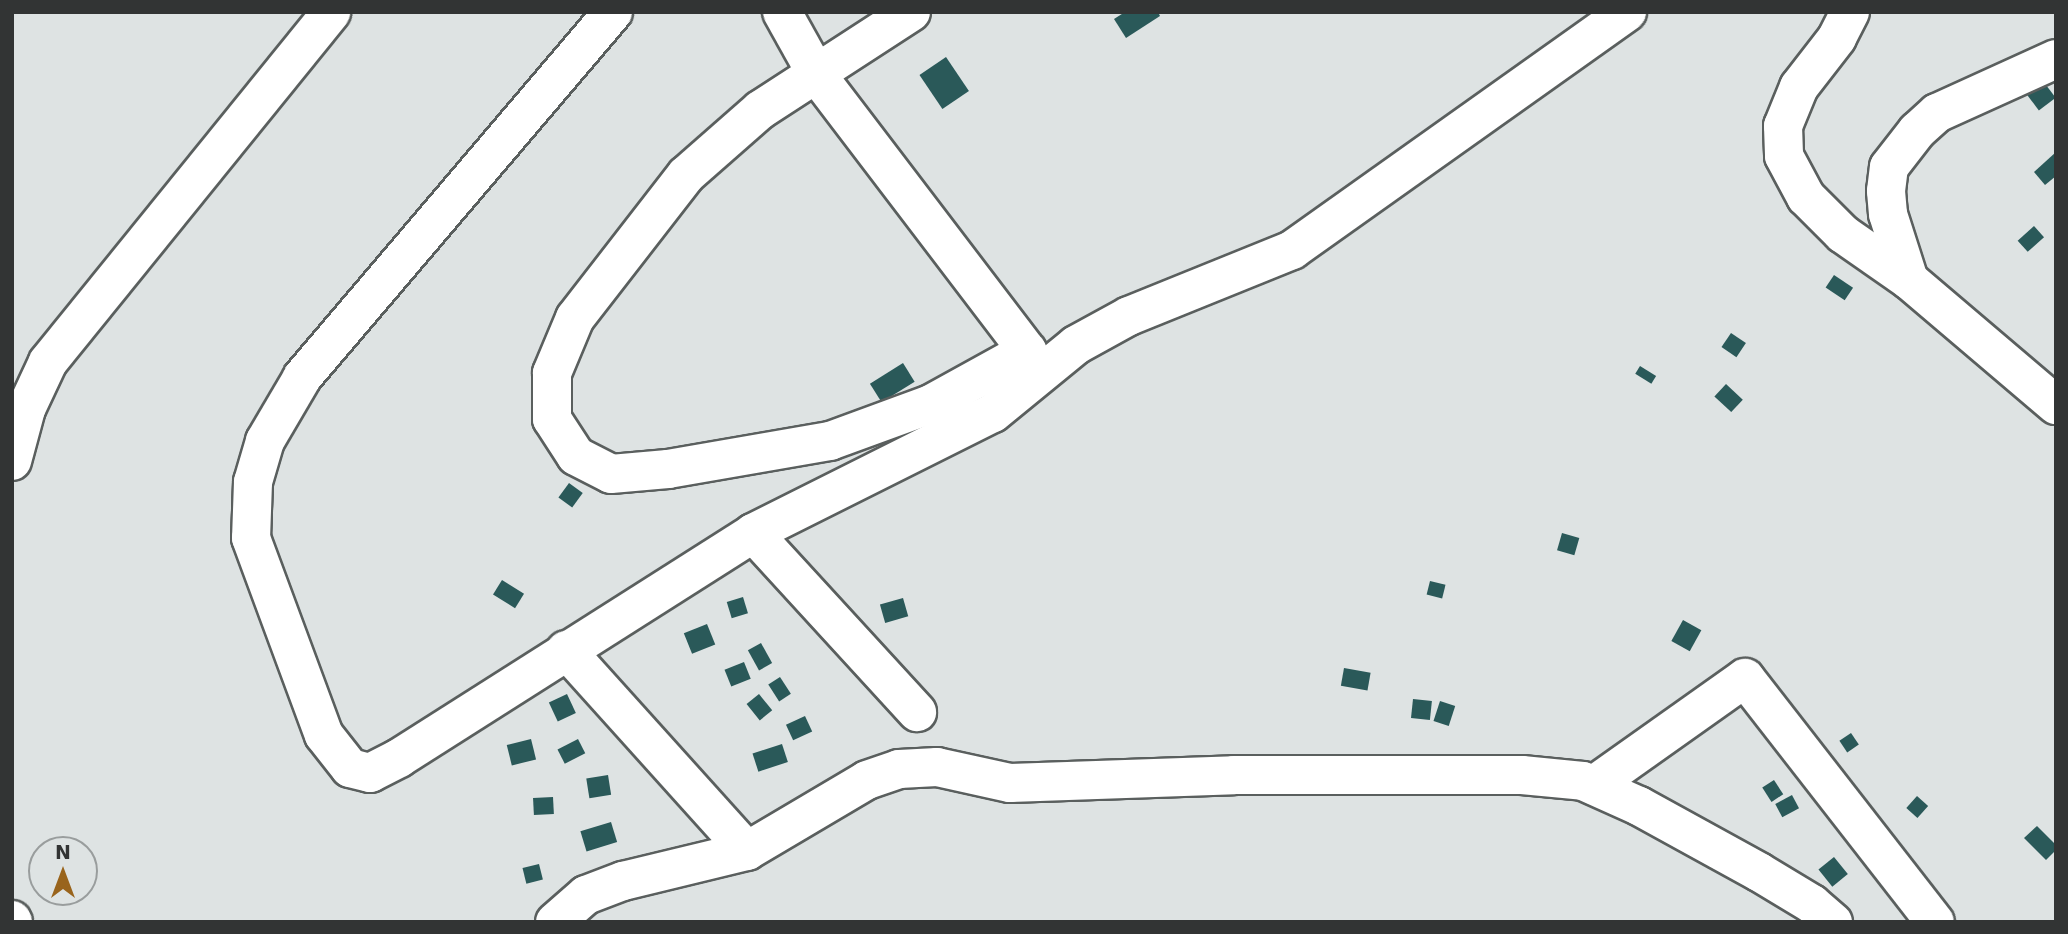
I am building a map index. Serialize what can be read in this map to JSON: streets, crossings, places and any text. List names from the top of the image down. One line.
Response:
{"north":"top"}
